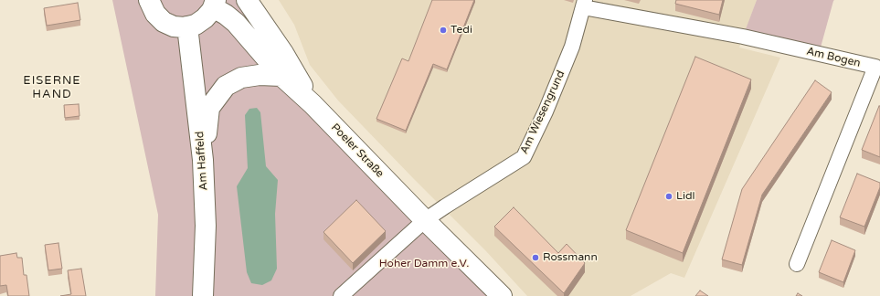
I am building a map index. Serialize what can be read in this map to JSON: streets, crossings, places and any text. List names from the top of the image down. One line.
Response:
{"streets":{"main road":["Poeler Straße","Am Haffeld"],"street":["Am Bogen","Am Wiesengrund"]},"crossings":[["Am Bogen","Am Wiesengrund"],["Am Wiesengrund","Poeler Straße"]],"districts":["EISERNE HAND"],"parks":["Hoher Damm e.V."],"places":["Tedi","Lidl","Rossmann"]}
